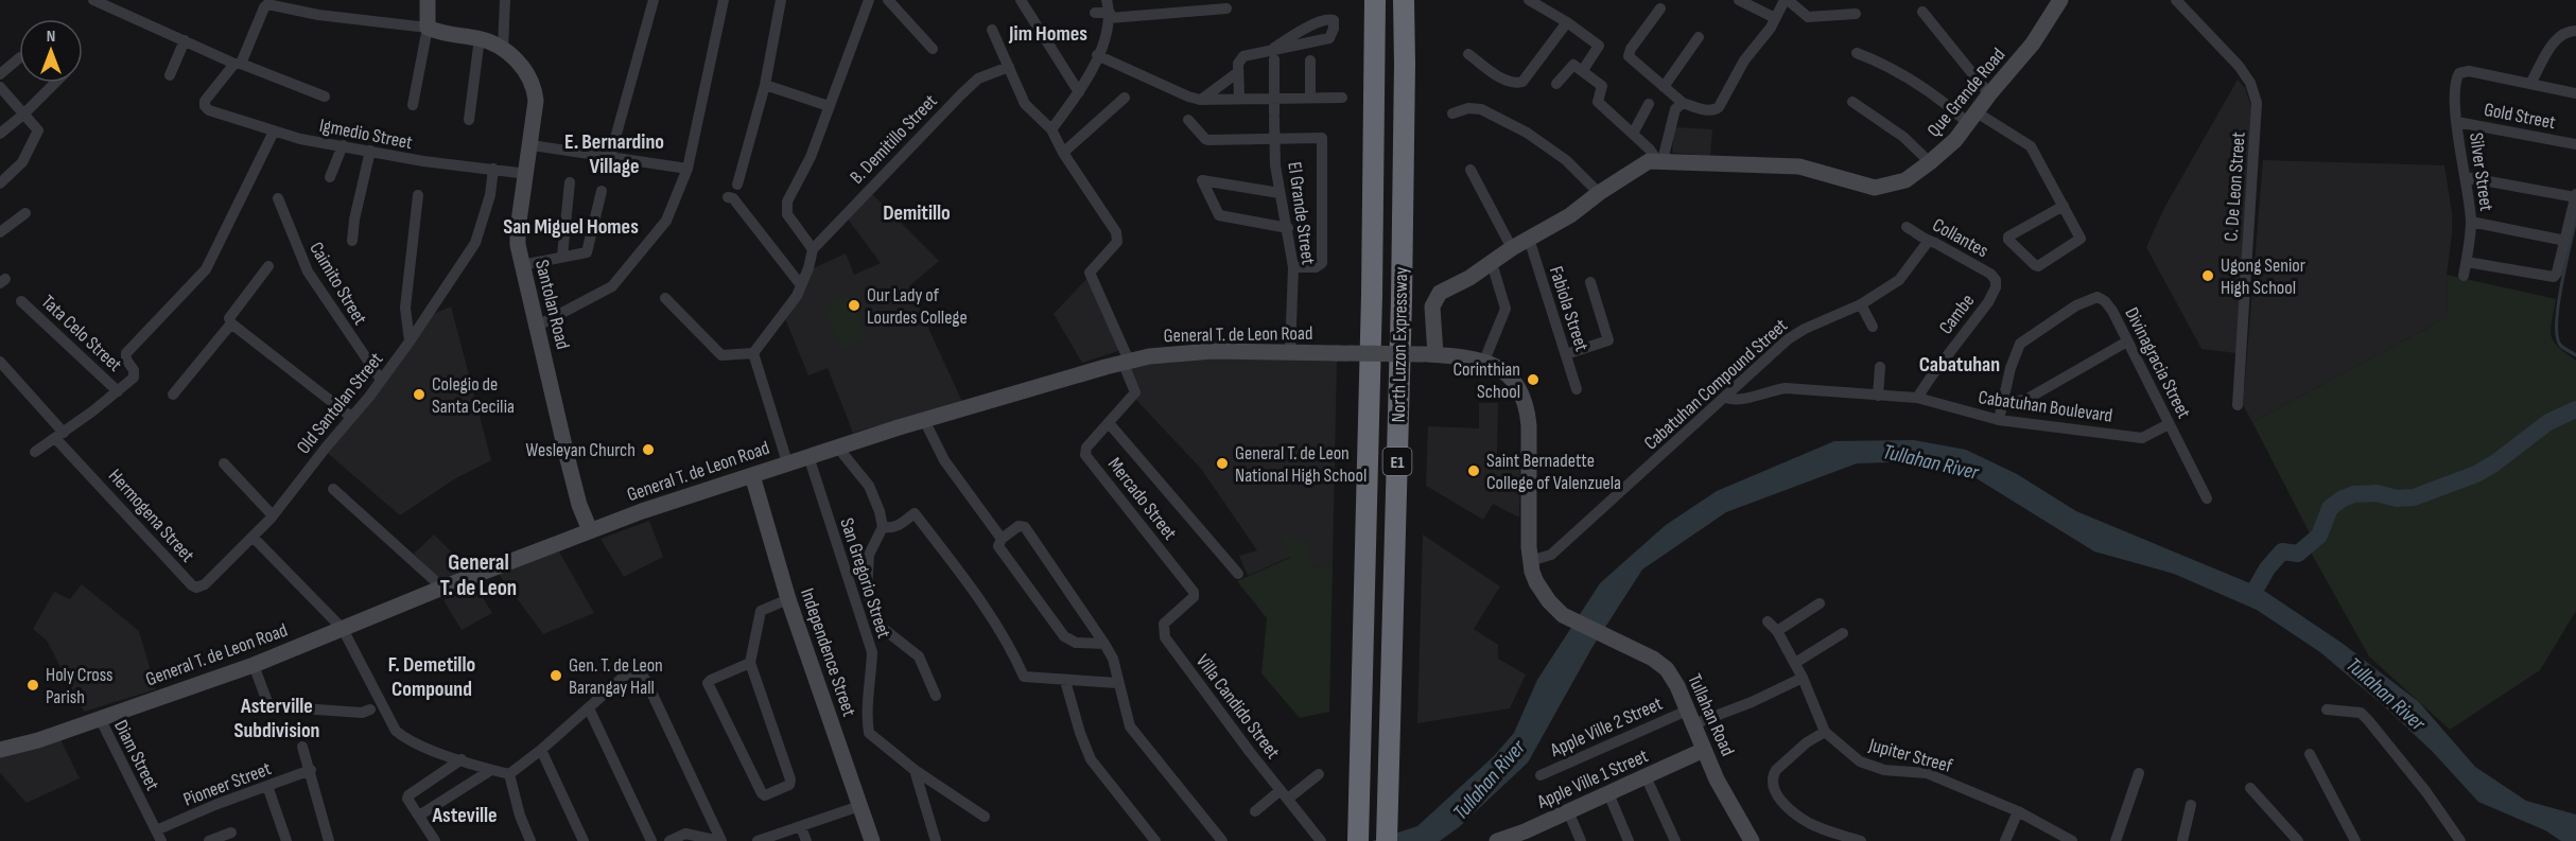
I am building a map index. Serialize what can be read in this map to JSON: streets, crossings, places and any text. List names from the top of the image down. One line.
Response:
{"streets":{"highway":["North Luzon Expressway","E1"],"main road":["Que Grande Road","Santolan Road","General T. de Leon Road","Independence Street","Tullahan Road","Apple Ville 1 Street"],"street":["Gold Street","Igmedio Street","B. Demitillo Street","Silver Street","C. De Leon Street","El Grande Street","Collantes","Caimito Street","Fabiola Street","Cambe","Tata Celo Street","Divinagracia Street","Cabatuhan Compound Street","Old Santolan Street","Cabatuhan Boulevard","Mercado Street","Hermogena Street","San Gregorio Street","Villa Candido Street","Apple Ville 2 Street","Diam Street","Jupiter Streef","Pioneer Street"]},"crossings":[["Gold Street","Silver Street"],["Igmedio Street","Santolan Road"],["Igmedio Street","Old Santolan Street"],["El Grande Street","General T. de Leon Road"],["Collantes","Cambe"],["Collantes","Cabatuhan Compound Street"],["Caimito Street","Old Santolan Street"],["Santolan Road","General T. de Leon Road"],["Cambe","Cabatuhan Boulevard"],["General T. de Leon Road","Cabatuhan Compound Street"],["General T. de Leon Road","Mercado Street"],["General T. de Leon Road","San Gregorio Street"],["General T. de Leon Road","Independence Street"],["General T. de Leon Road","Tullahan Road"],["General T. de Leon Road","Diam Street"],["Divinagracia Street","Cabatuhan Boulevard"],["Cabatuhan Compound Street","Cabatuhan Boulevard"],["Old Santolan Street","Hermogena Street"],["Mercado Street","Villa Candido Street"],["Tullahan Road","Apple Ville 2 Street"],["Tullahan Road","Apple Ville 1 Street"],["Apple Ville 2 Street","Jupiter Streef"],["Diam Street","Pioneer Street"]],"districts":["Jim Homes","E. Bernardino Village","Demitillo","San Miguel Homes","Cabatuhan","General T. de Leon","F. Demetillo Compound","Asterville Subdivision","Asteville"],"water":["Tullahan River"],"places":["Ugong Senior High School","Our Lady of Lourdes College","Corinthian School","Colegio de Santa Cecilia","Wesleyan Church","General T. de Leon National High School","Saint Bernadette College of Valenzuela","Gen. T. de Leon Barangay Hall","Holy Cross Parish"],"north":"top"}
